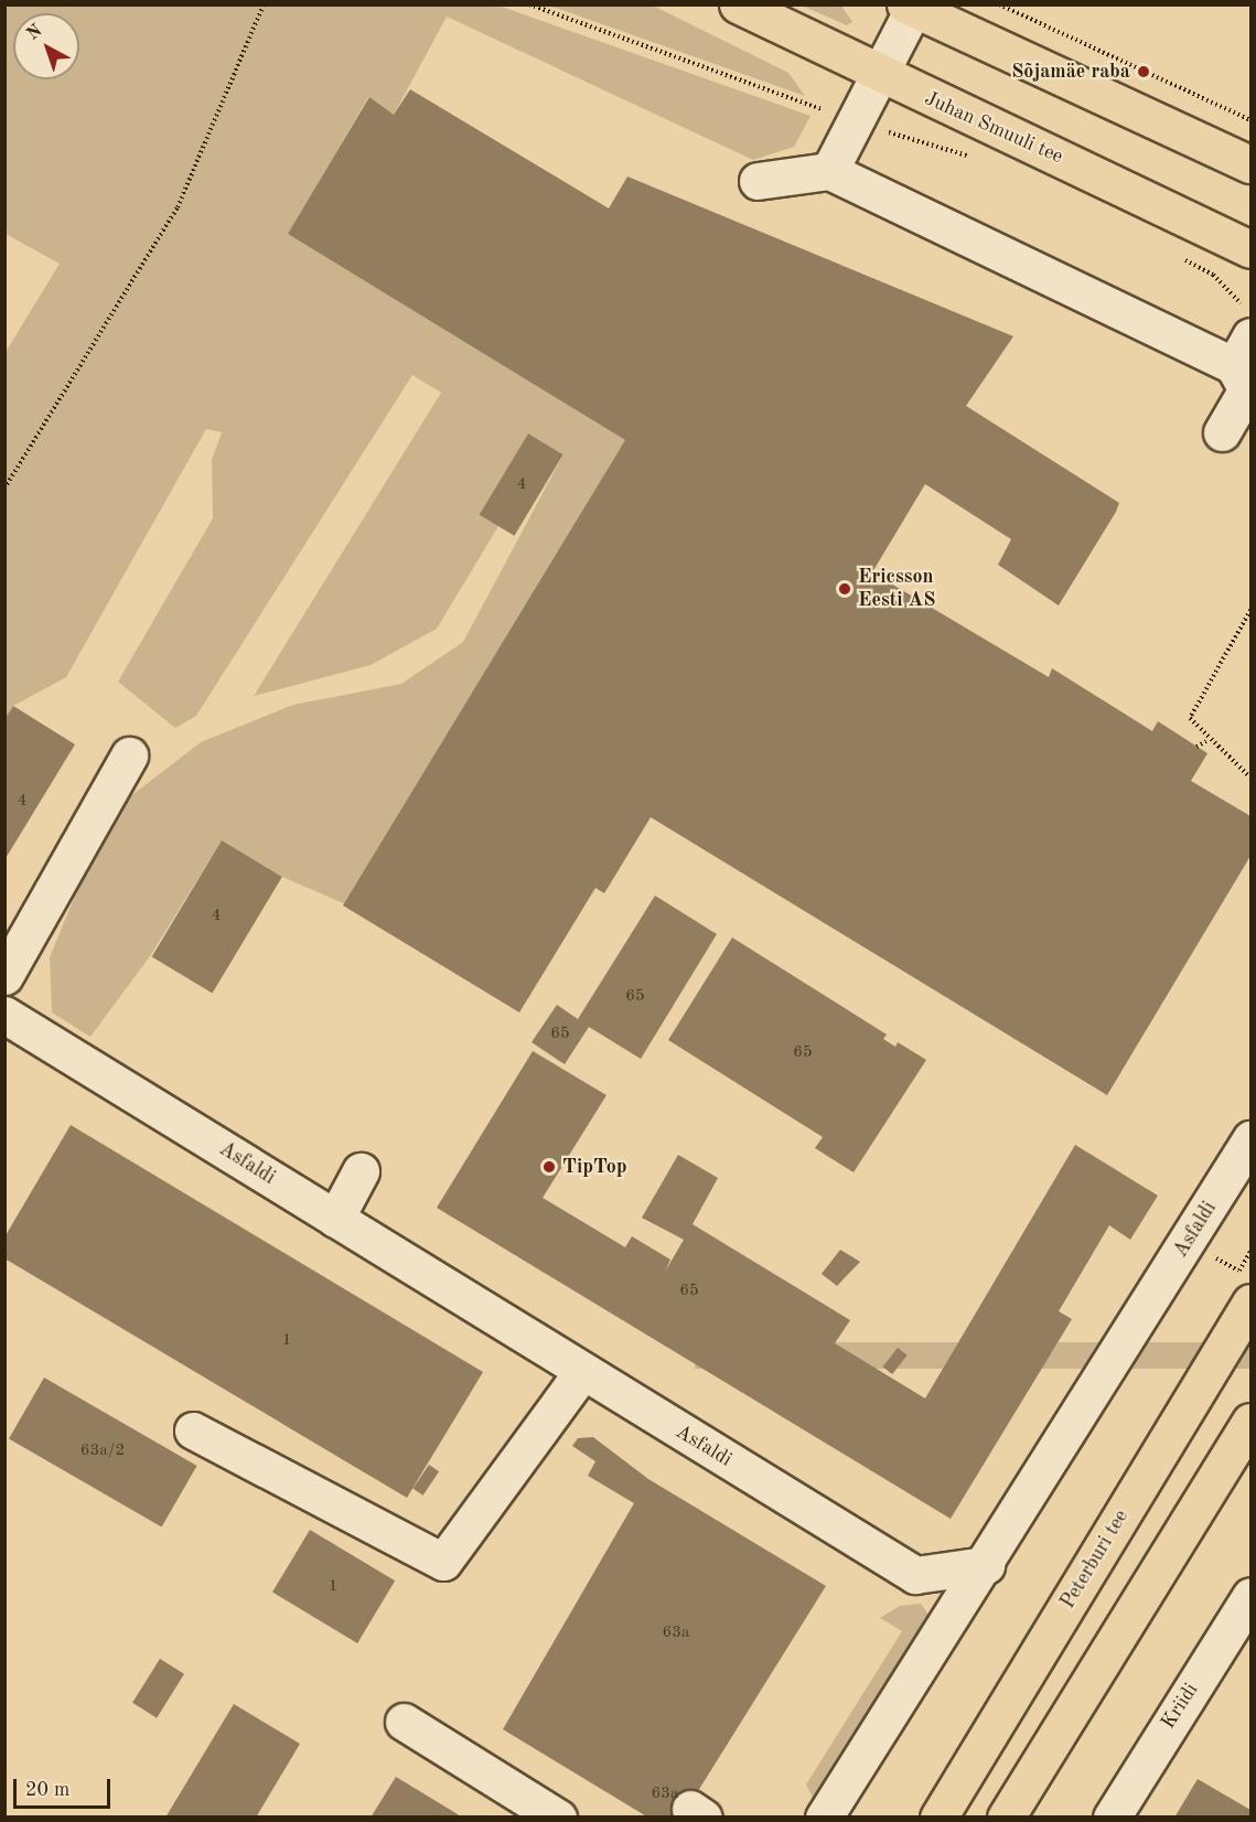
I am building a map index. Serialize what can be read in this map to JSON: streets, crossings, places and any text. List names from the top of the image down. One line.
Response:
{"streets":{"main road":["Juhan Smuuli tee","Peterburi tee"],"lane":["Asfaldi","Kriidi"]},"places":["Sõjamäe raba","Ericsson Eesti AS","TipTop"],"house_numbers":["4","4","4","65","65","65","65","1","63a/2","1","63a","63a"],"scale_bar":"20 m","north":"top left"}
